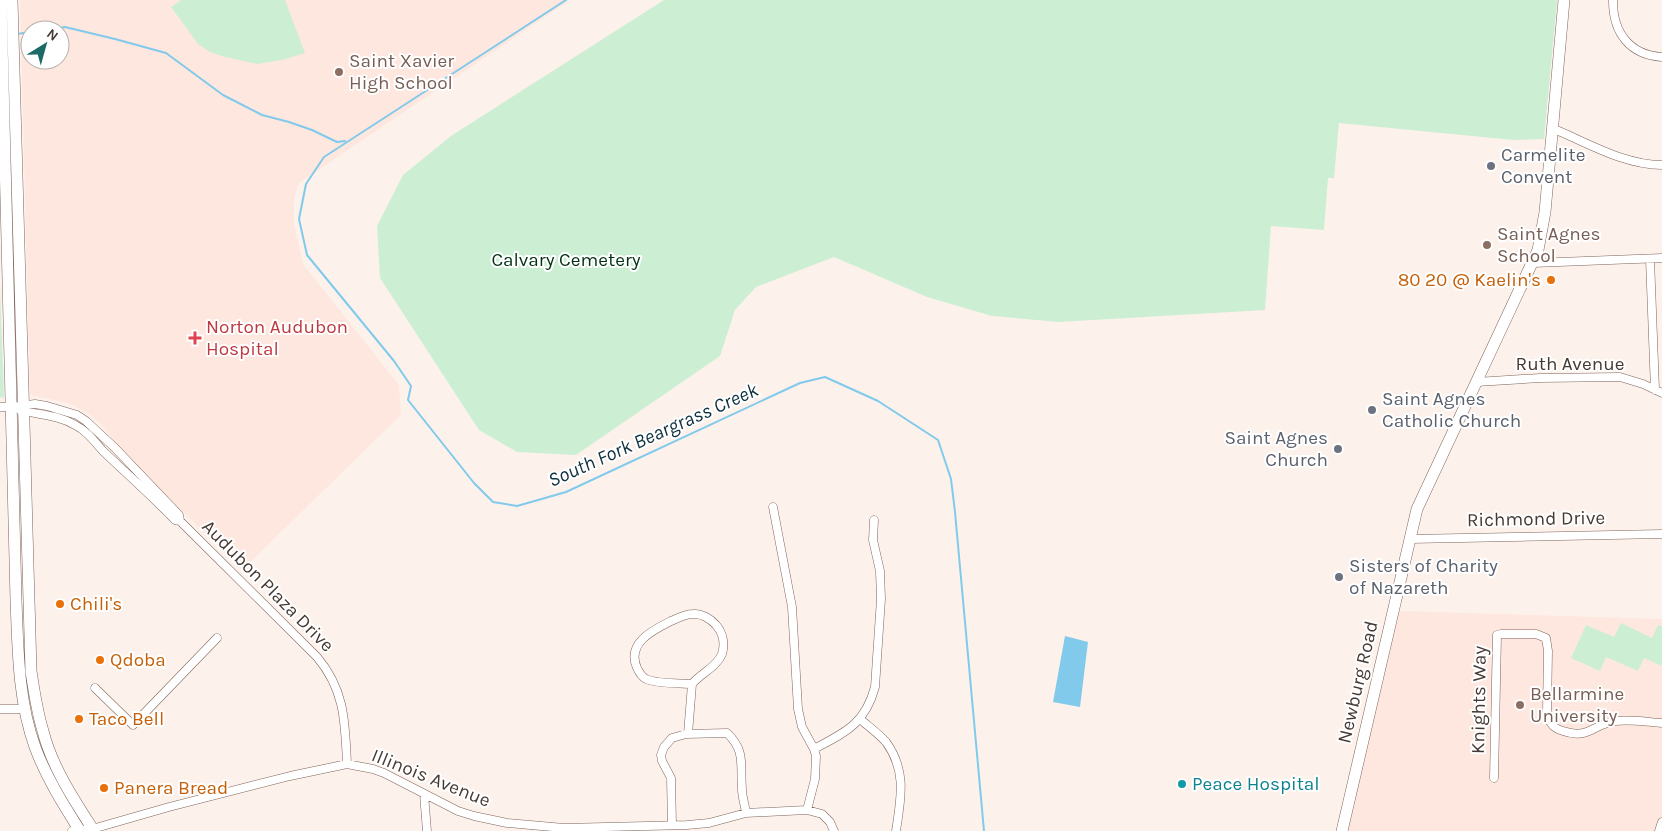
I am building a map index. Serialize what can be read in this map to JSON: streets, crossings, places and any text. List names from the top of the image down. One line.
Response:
{"streets":{"main road":["Newburg Road"],"street":["Ruth Avenue","Richmond Drive","Audubon Plaza Drive","Knights Way","Illinois Avenue"]},"crossings":[["Ruth Avenue","Newburg Road"],["Richmond Drive","Newburg Road"],["Audubon Plaza Drive","Illinois Avenue"]],"water":["South Fork Beargrass Creek"],"parks":["Calvary Cemetery"],"places":{"other":["Saint Xavier High School","Carmelite Convent","Saint Agnes School","80 20 @ Kaelin's","Saint Agnes Catholic Church","Saint Agnes Church","Sisters of Charity of Nazareth","Chili's","Qdoba","Bellarmine University","Taco Bell","Peace Hospital","Panera Bread"],"health":["Norton Audubon Hospital"]},"north":"top right"}
